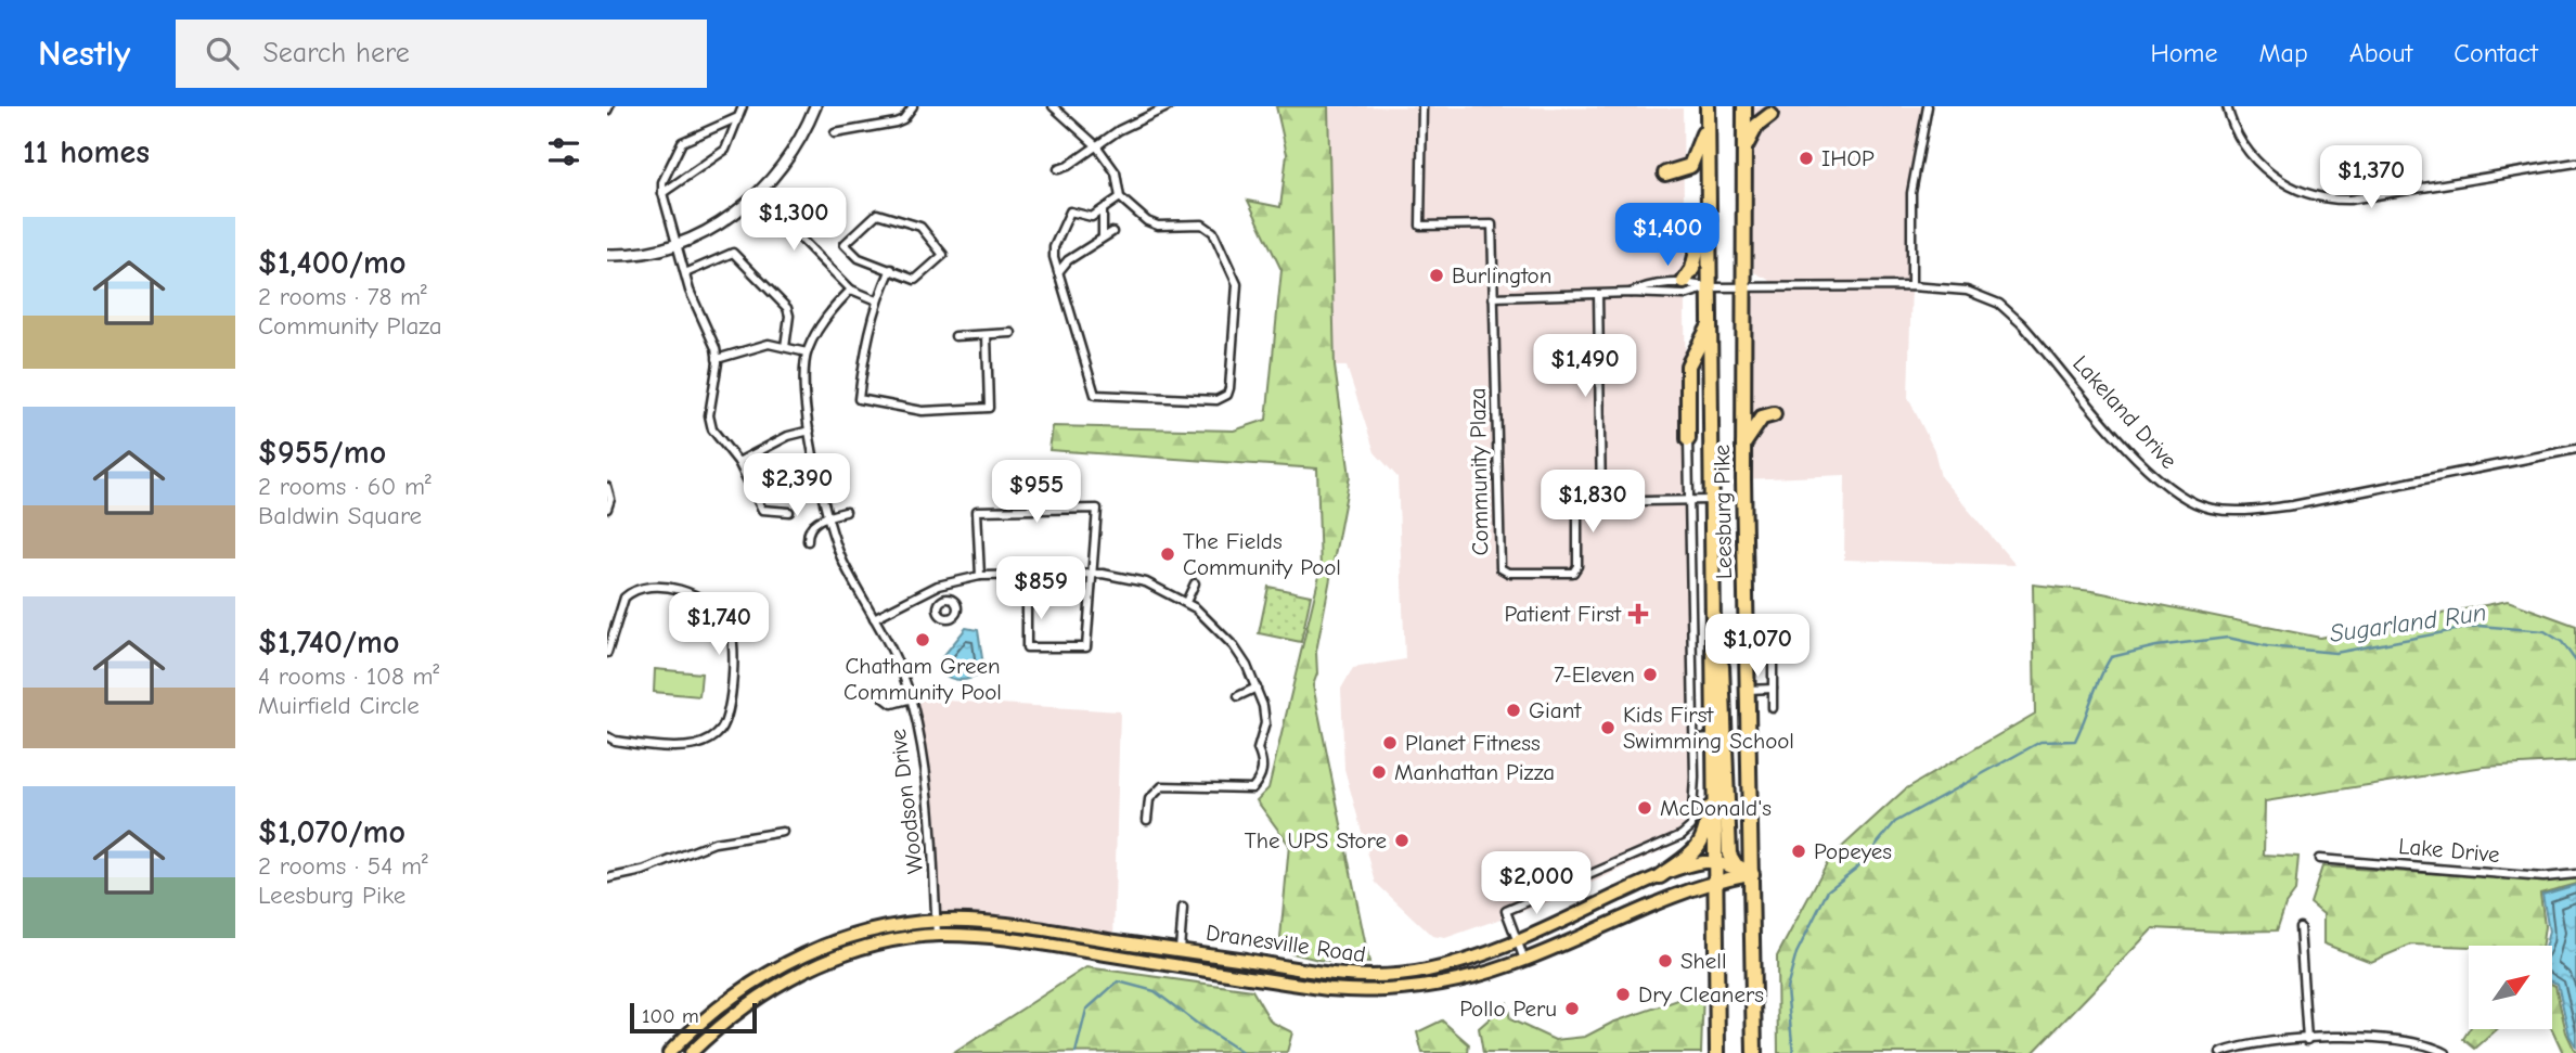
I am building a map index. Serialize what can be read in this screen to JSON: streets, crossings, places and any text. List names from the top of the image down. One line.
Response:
{"streets":{"highway":["Leesburg Pike"],"main road":["Dranesville Road"],"street":["Lakeland Drive","Community Plaza","Woodson Drive","Lake Drive"]},"crossings":[["Lakeland Drive","Leesburg Pike"],["Community Plaza","Leesburg Pike"],["Leesburg Pike","Dranesville Road"],["Woodson Drive","Dranesville Road"]],"water":["Sugarland Run"],"places":{"other":["IHOP","Burlington","The Fields Community Pool","Chatham Green Community Pool","7-Eleven","Giant","Kids First Swimming School","Planet Fitness","Manhattan Pizza","McDonald's","The UPS Store","Popeyes","Shell","Dry Cleaners","Pollo Peru"],"health":["Patient First"]},"scale_bar":"100 m","north":"top right","page":{"header":"Nestly","search":"Search here","nav":["Home","Map","About","Contact"],"heading":"11 homes","price":["$1,370","$1,300","$1,400","$1,490","$2,390","$955","$1,830","$859","$1,740","$1,070","$2,000"],"list":[{"name":"$1,400/mo","note":"2 rooms · 78 m² · Community Plaza"},{"name":"$955/mo","note":"2 rooms · 60 m² · Baldwin Square"},{"name":"$1,740/mo","note":"4 rooms · 108 m² · Muirfield Circle"},{"name":"$1,070/mo","note":"2 rooms · 54 m² · Leesburg Pike"}],"scale":"100 m"}}
